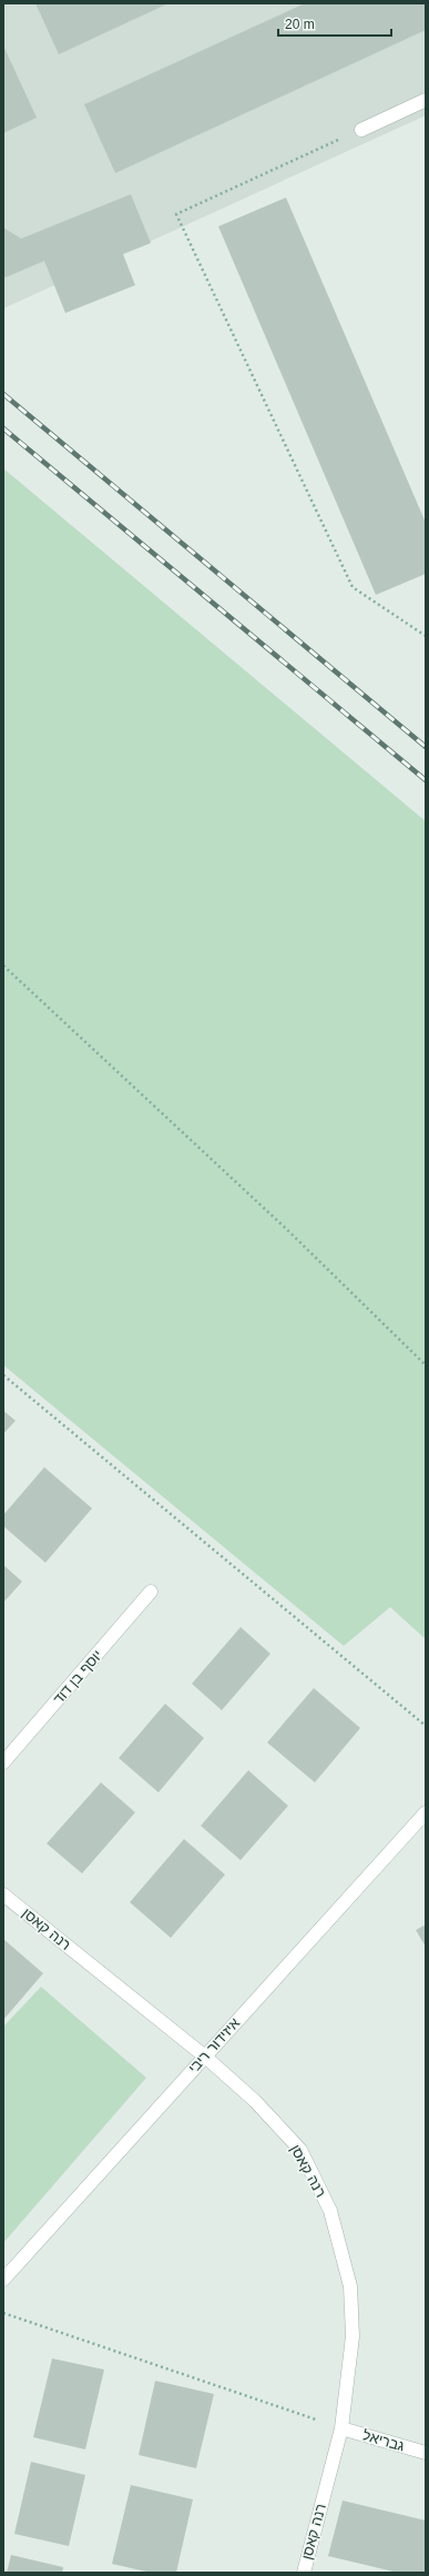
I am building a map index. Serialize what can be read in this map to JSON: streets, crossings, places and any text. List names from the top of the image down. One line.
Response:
{"streets":{"street":["יוסף בן דוד","רנה קאסן","איזידור ריבי","גבריאל"]},"crossings":[["רנה קאסן","איזידור ריבי"],["רנה קאסן","גבריאל"]],"scale_bar":"20 m"}
